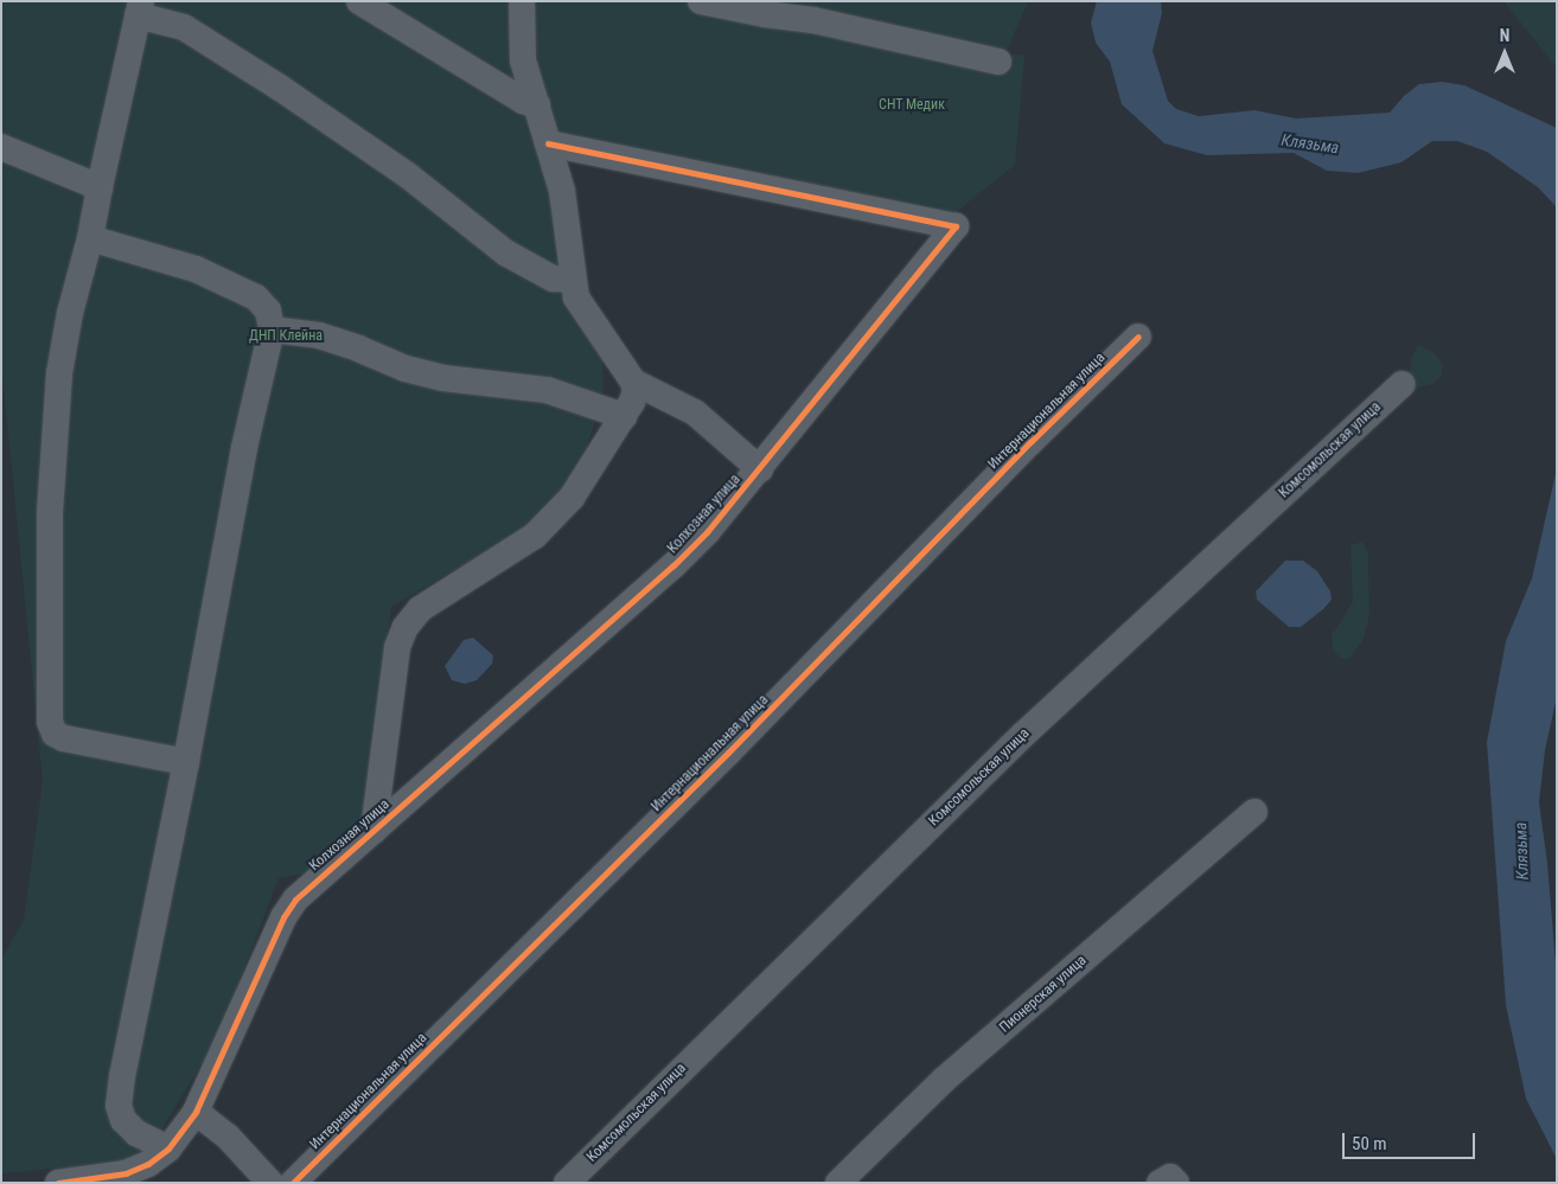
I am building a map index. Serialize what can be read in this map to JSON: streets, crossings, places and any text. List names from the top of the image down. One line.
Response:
{"streets":{"street":["Интернациональная улица","Комсомольская улица","Колхозная улица","Пионерская улица"]},"water":["Клязьма"],"parks":["СНТ Медик","ДНП Клейна"],"scale_bar":"50 m","north":"top"}
